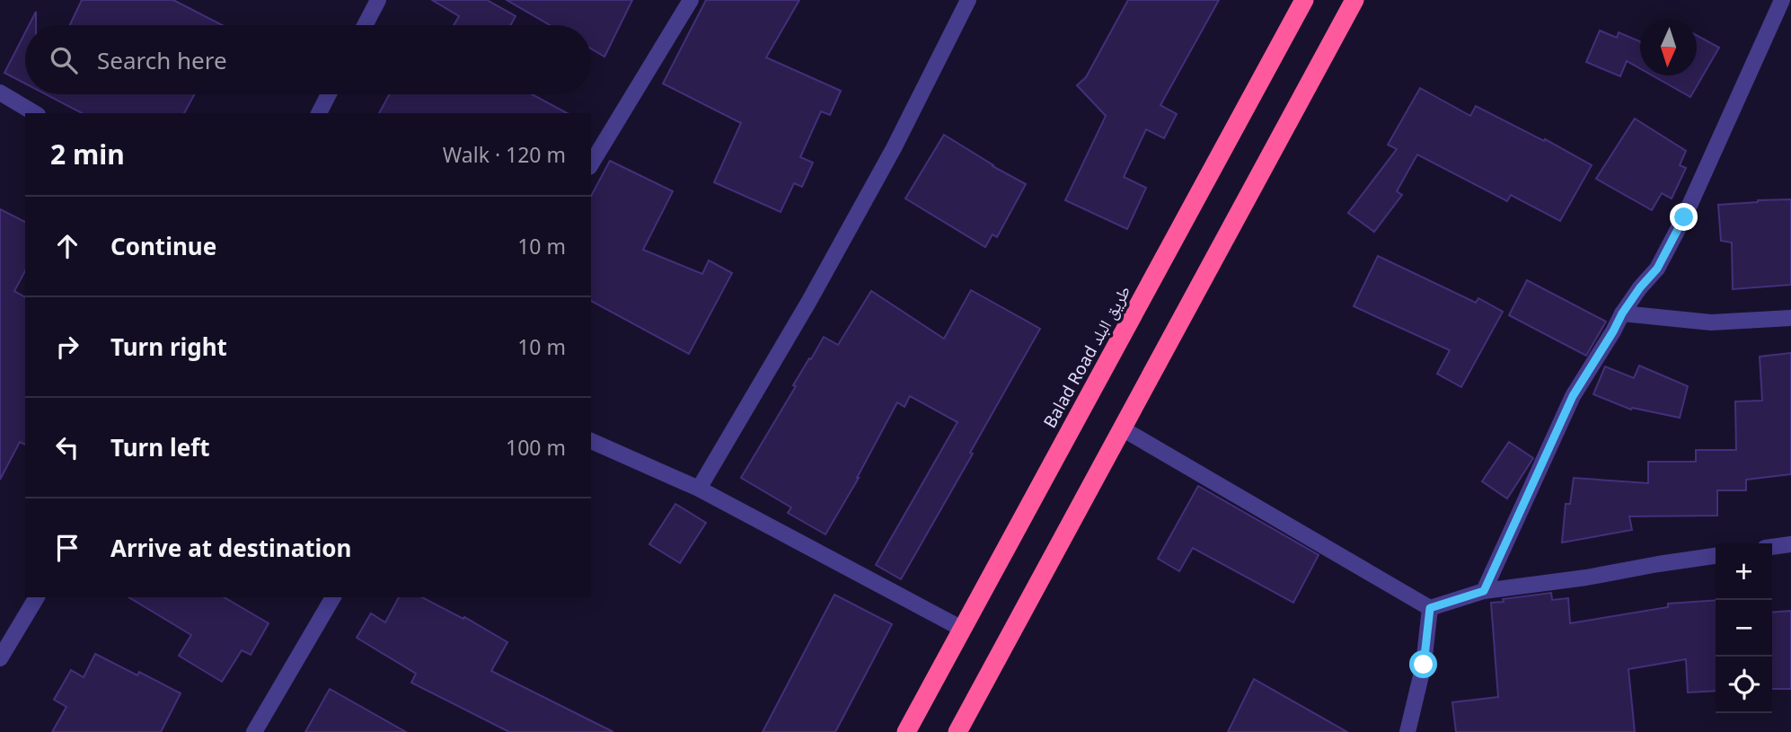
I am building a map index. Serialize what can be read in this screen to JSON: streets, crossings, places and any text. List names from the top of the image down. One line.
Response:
{"streets":{"highway":["Balad Road طريق البلد"]},"north":"bottom","page":{"search":"Search here","heading":["2 min","Walk · 120 m"],"list":[["Continue","10 m"],["Turn right","10 m"],["Turn left","100 m"],"Arrive at destination"],"map_buttons":["+","−"]}}
